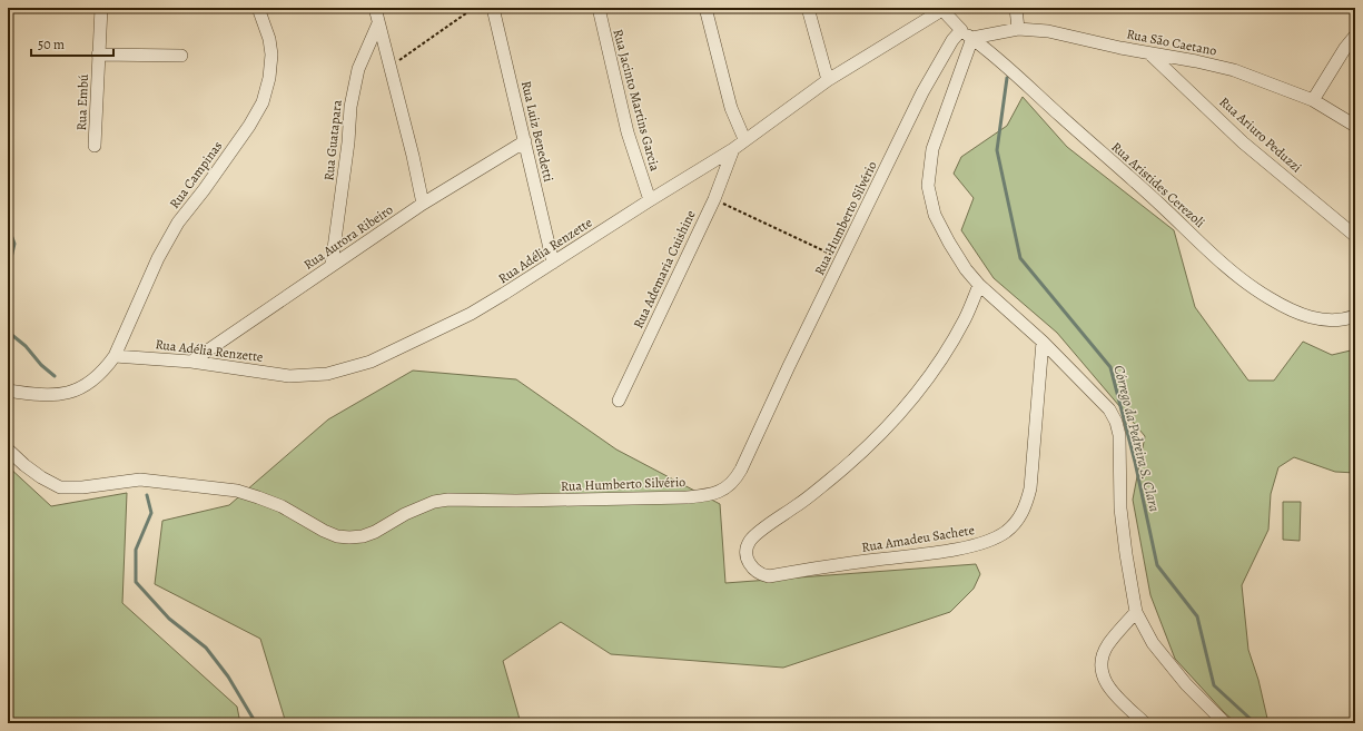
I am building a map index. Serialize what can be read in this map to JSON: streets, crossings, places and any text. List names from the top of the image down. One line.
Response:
{"streets":{"street":["Rua São Caetano","Rua Jacinto Martins Garcia","Rua Embú","Rua Luiz Benedetti","Rua Ariuro Peduzzi","Rua Guatapara","Rua Campinas","Rua Aristides Cerezoli","Rua Humberto Silvério","Rua Aurora Ribeiro","Rua Adélia Renzette","Rua Ademaria Cuishine","Rua Amadeu Sachete"]},"crossings":[["Rua São Caetano","Rua Ariuro Peduzzi"],["Rua São Caetano","Rua Aristides Cerezoli"],["Rua Jacinto Martins Garcia","Rua Adélia Renzette"],["Rua Luiz Benedetti","Rua Aurora Ribeiro"],["Rua Luiz Benedetti","Rua Adélia Renzette"],["Rua Guatapara","Rua Aurora Ribeiro"],["Rua Campinas","Rua Adélia Renzette"],["Rua Aristides Cerezoli","Rua Humberto Silvério"],["Rua Aurora Ribeiro","Rua Adélia Renzette"],["Rua Adélia Renzette","Rua Ademaria Cuishine"]],"water":["Córrego da Pedreira S. Clara"],"scale_bar":"50 m"}
